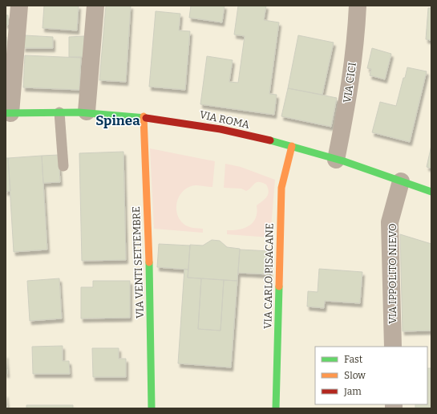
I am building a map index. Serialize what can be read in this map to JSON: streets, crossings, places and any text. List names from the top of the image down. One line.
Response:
{"streets":{"street":["VIA CICI","VIA ROMA","VIA VENTI SETTEMBRE","VIA IPPOLITO NIEVO","VIA CARLO PISACANE"]},"crossings":[["VIA CICI","VIA ROMA"],["VIA ROMA","VIA VENTI SETTEMBRE"],["VIA ROMA","VIA IPPOLITO NIEVO"],["VIA ROMA","VIA CARLO PISACANE"]],"districts":["Spinea"],"legend":["Fast","Slow","Jam"]}
